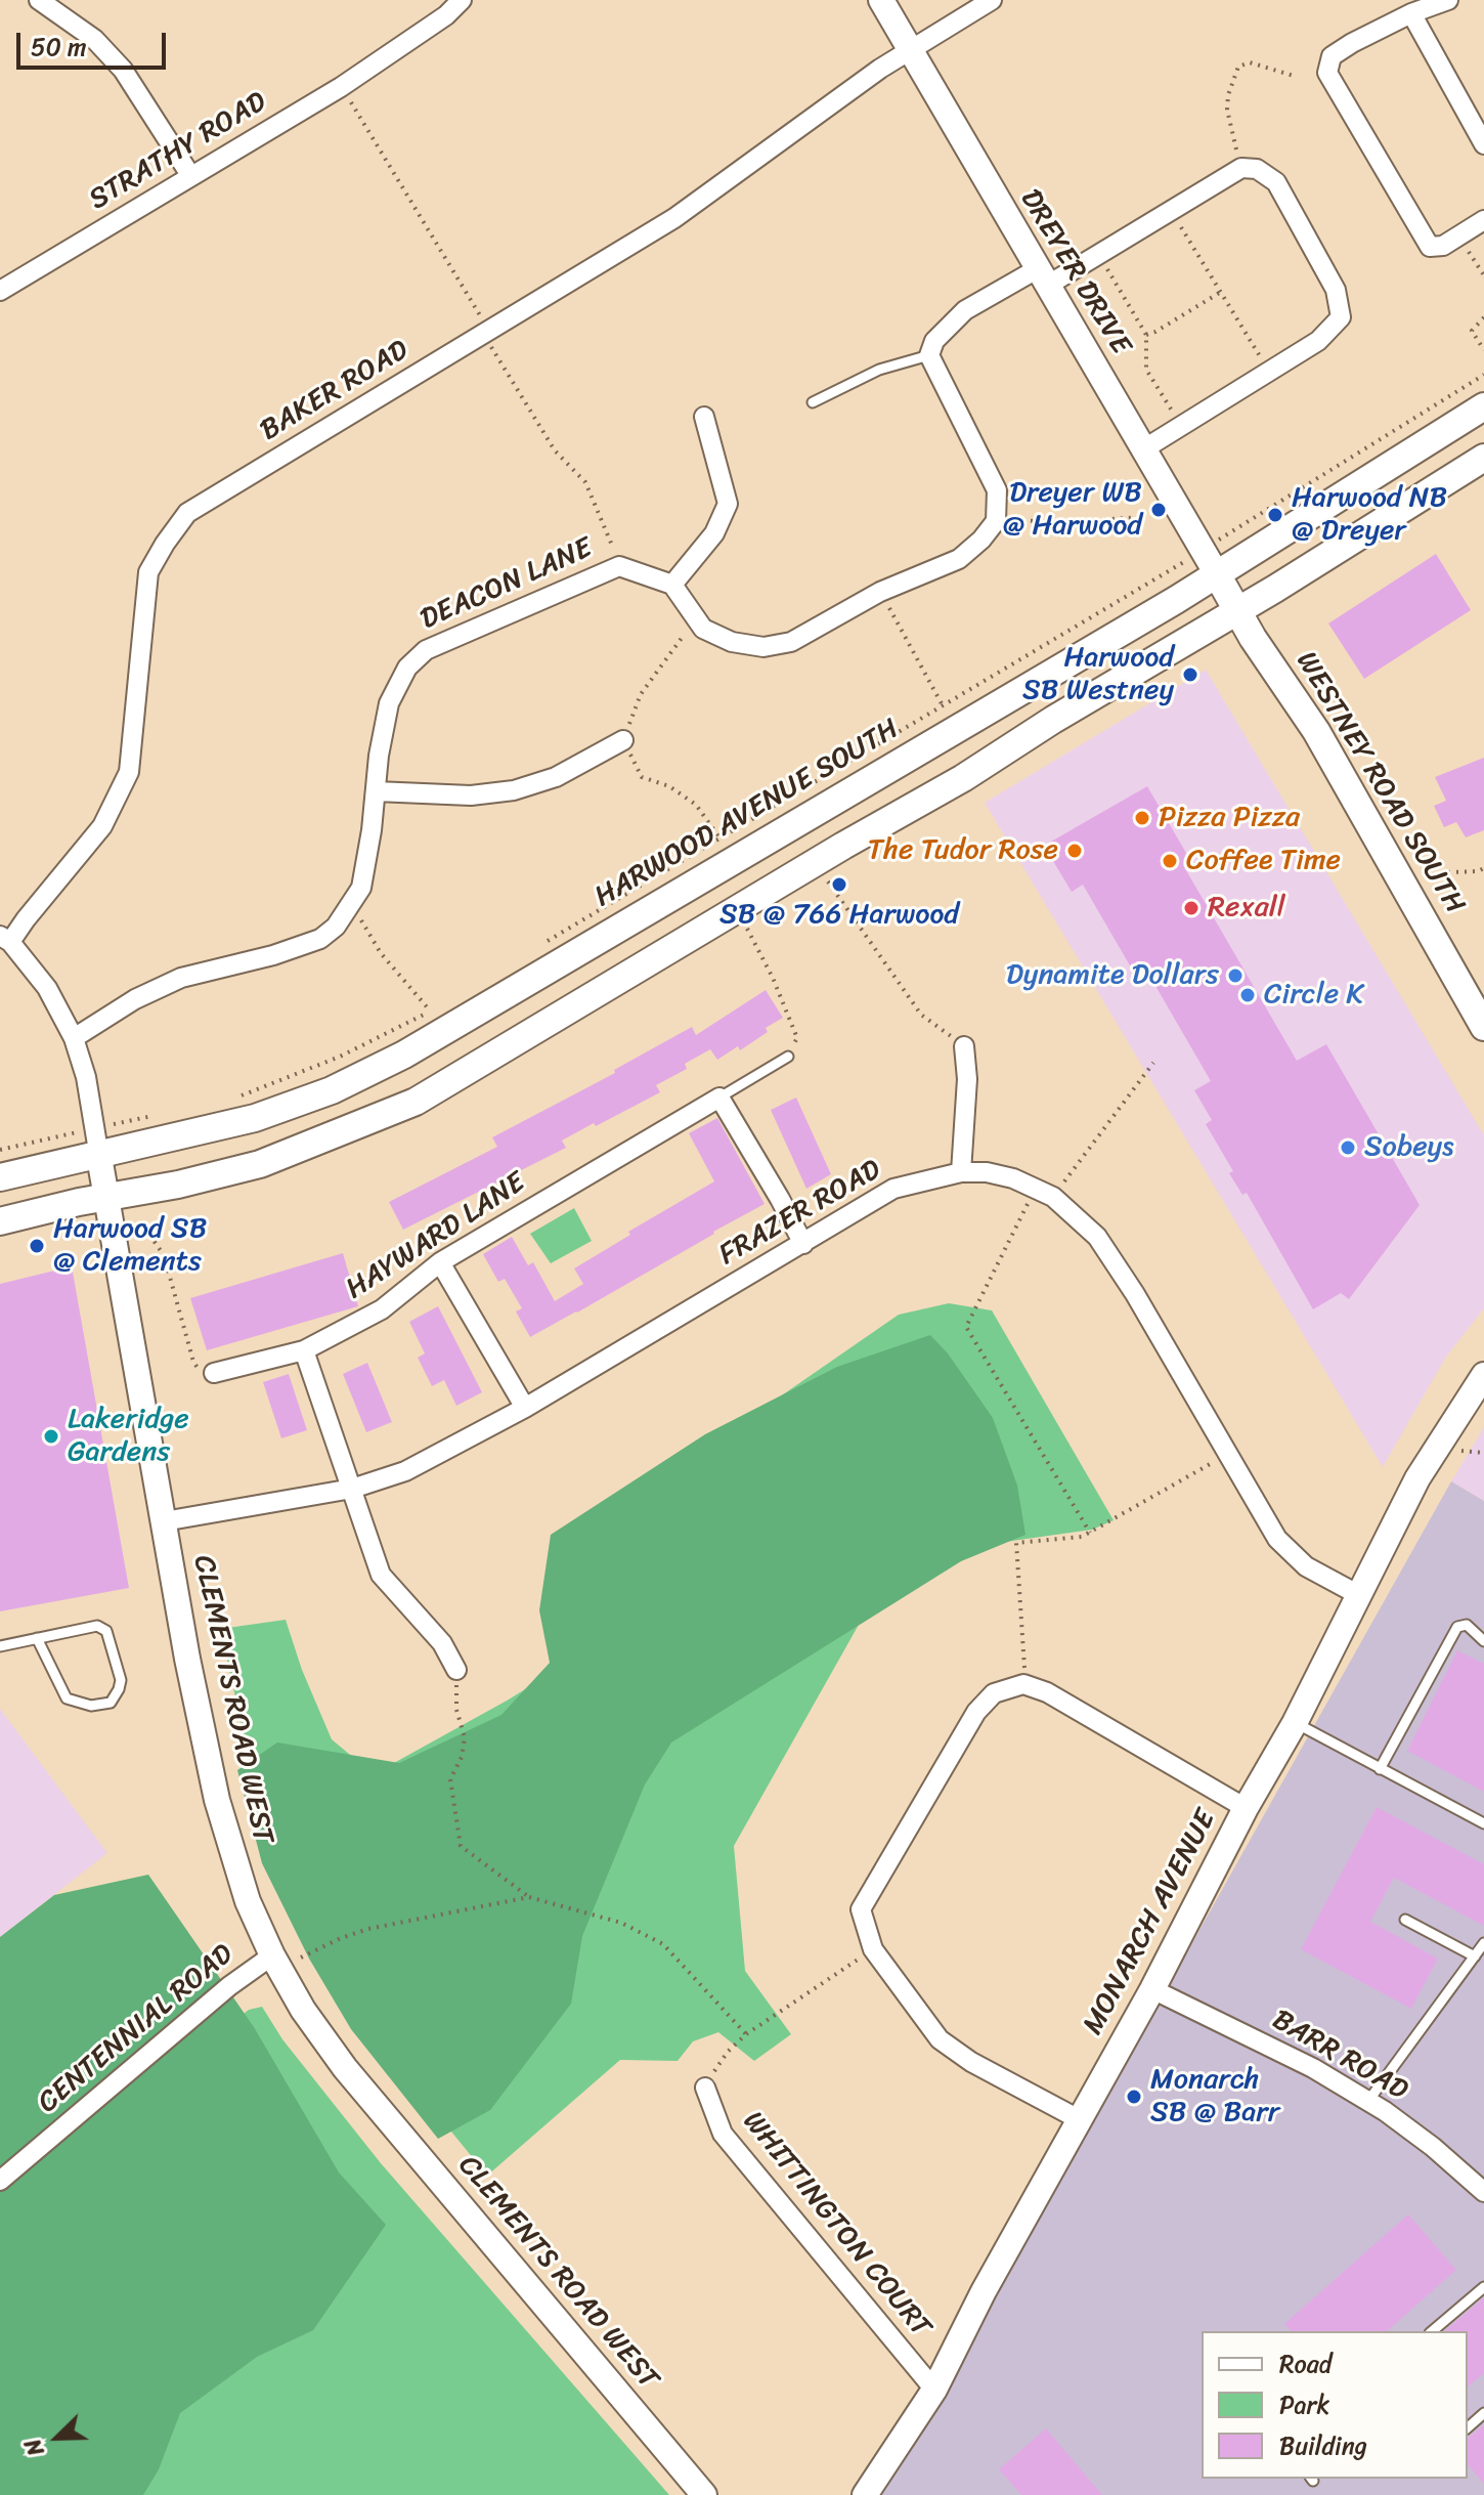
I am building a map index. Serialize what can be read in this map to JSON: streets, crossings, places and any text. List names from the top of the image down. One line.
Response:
{"streets":{"main road":["WESTNEY ROAD SOUTH","HARWOOD AVENUE SOUTH"],"street":["STRATHY ROAD","DREYER DRIVE","BAKER ROAD","DEACON LANE","FRAZER ROAD","HAYWARD LANE","CLEMENTS ROAD WEST","MONARCH AVENUE","CENTENNIAL ROAD","BARR ROAD","WHITTINGTON COURT"]},"crossings":[["DREYER DRIVE","BAKER ROAD"],["DREYER DRIVE","WESTNEY ROAD SOUTH"],["DREYER DRIVE","HARWOOD AVENUE SOUTH"],["WESTNEY ROAD SOUTH","HARWOOD AVENUE SOUTH"],["HARWOOD AVENUE SOUTH","CLEMENTS ROAD WEST"],["FRAZER ROAD","CLEMENTS ROAD WEST"],["FRAZER ROAD","MONARCH AVENUE"],["CLEMENTS ROAD WEST","CENTENNIAL ROAD"],["MONARCH AVENUE","BARR ROAD"],["MONARCH AVENUE","WHITTINGTON COURT"]],"places":["Dreyer WB @ Harwood","Harwood NB @ Dreyer","Harwood SB Westney","Pizza Pizza","The Tudor Rose","Coffee Time","SB @ 766 Harwood","Rexall","Dynamite Dollars","Circle K","Sobeys","Harwood SB @ Clements","Lakeridge Gardens","Monarch SB @ Barr"],"legend":["Road","Park","Building"],"scale_bar":"50 m","north":"bottom left"}
